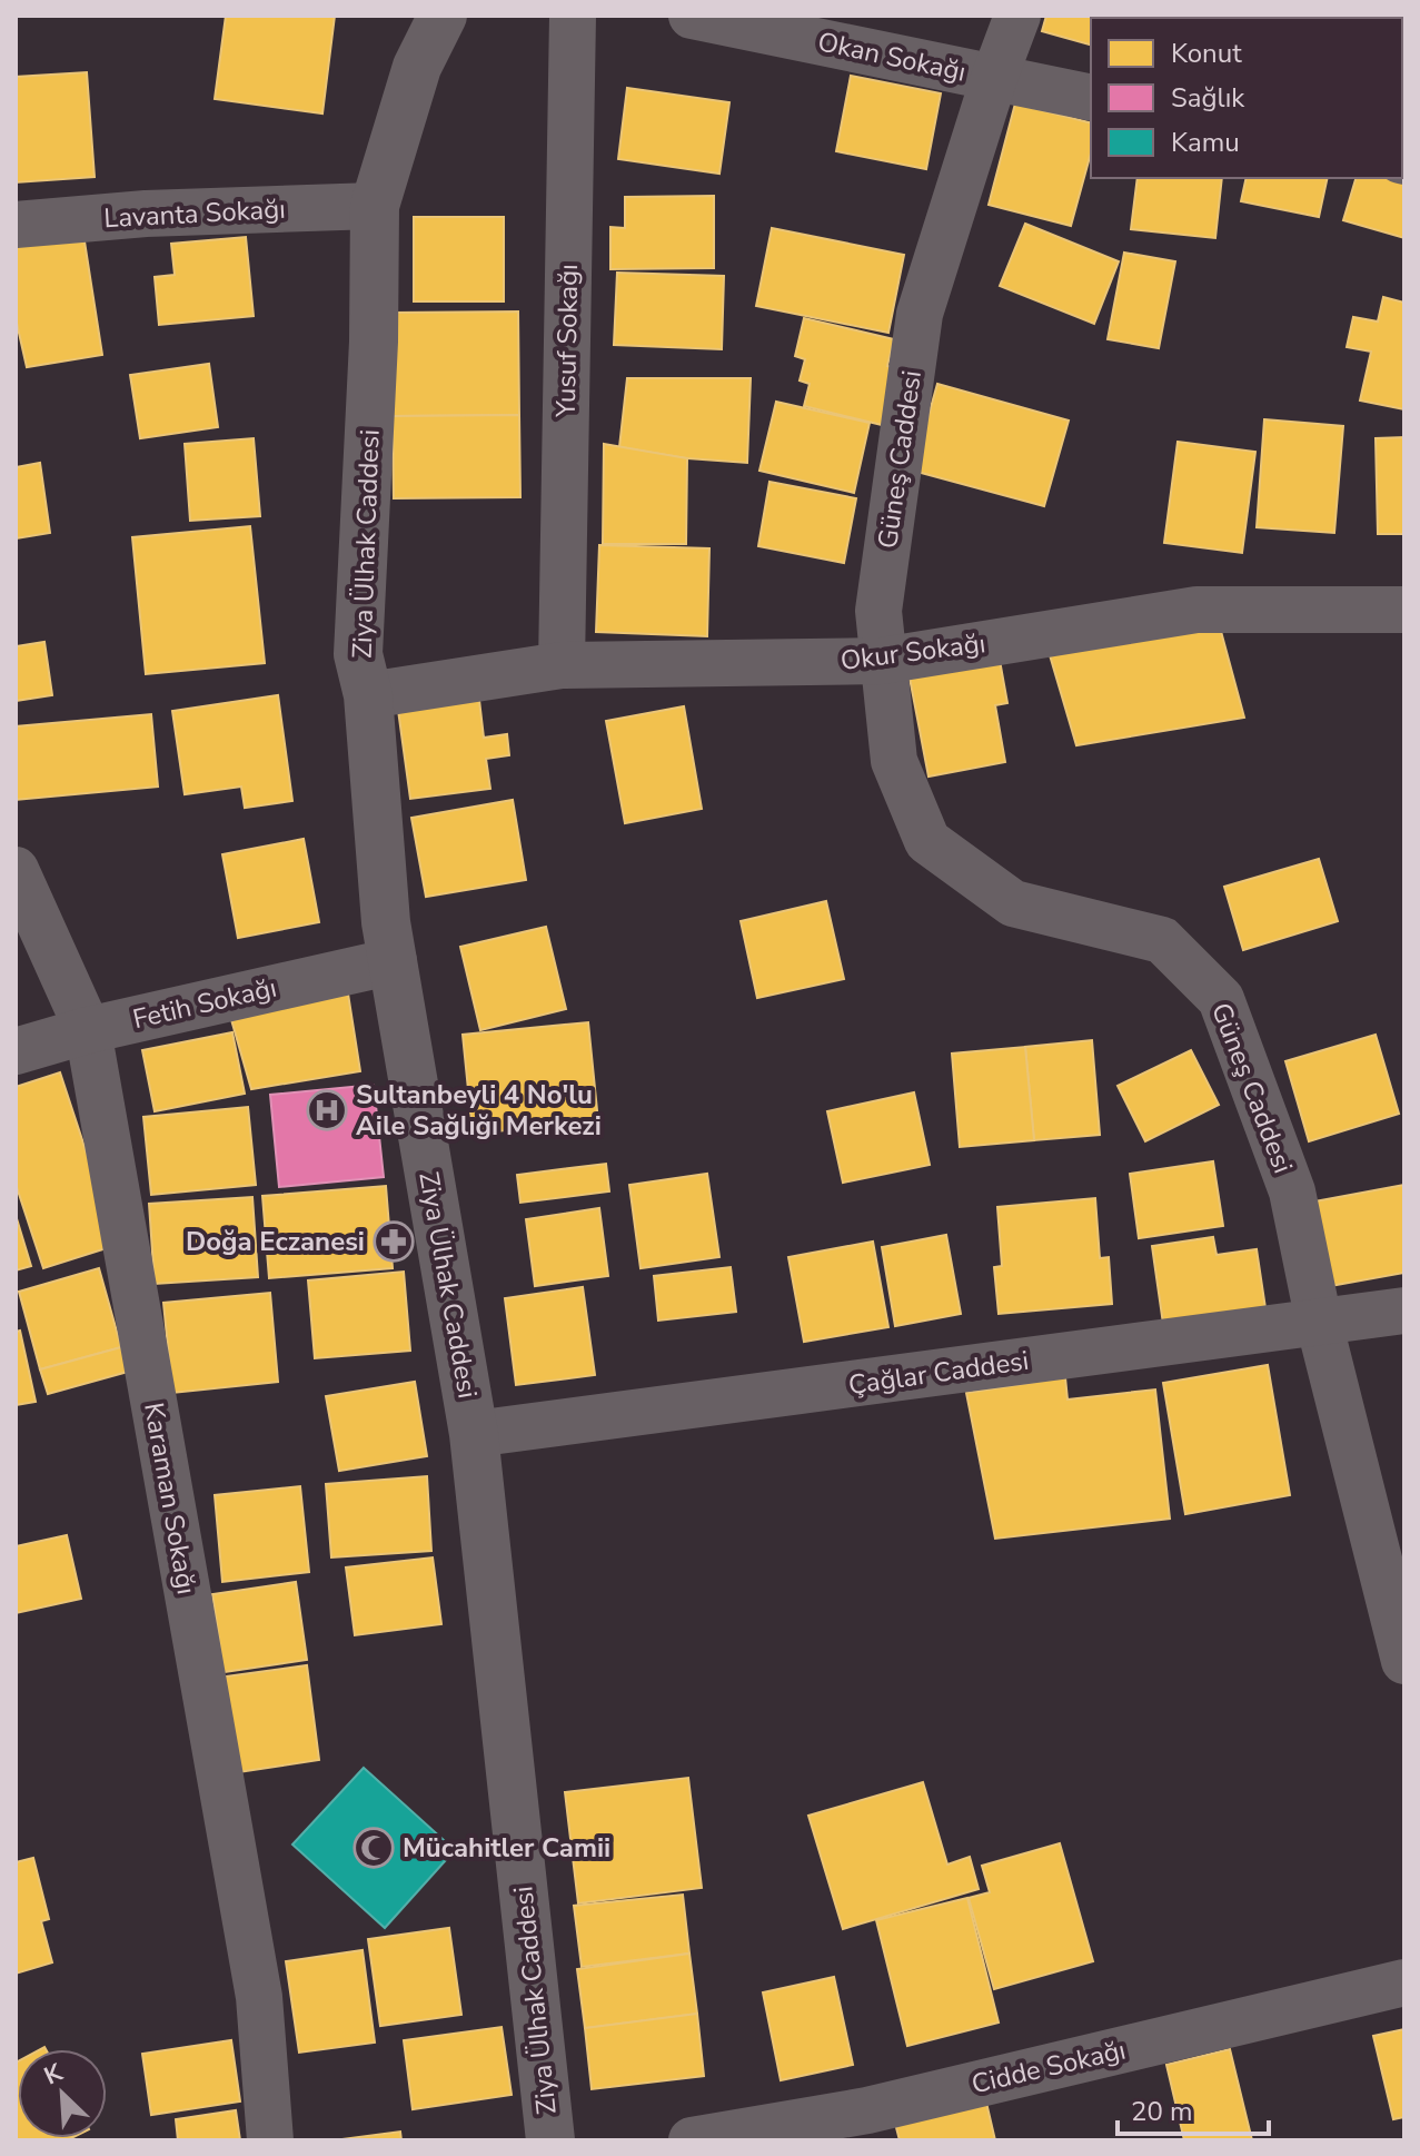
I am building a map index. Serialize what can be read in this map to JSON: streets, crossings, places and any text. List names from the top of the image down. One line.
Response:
{"streets":{"street":["Okan Sokağı","Lavanta Sokağı","Yusuf Sokağı","Güneş Caddesi","Ziya Ülhak Caddesi","Okur Sokağı","Fetih Sokağı","Çağlar Caddesi","Karaman Sokağı","Cidde Sokağı"]},"crossings":[["Okan Sokağı","Güneş Caddesi"],["Lavanta Sokağı","Ziya Ülhak Caddesi"],["Yusuf Sokağı","Okur Sokağı"],["Güneş Caddesi","Okur Sokağı"],["Güneş Caddesi","Çağlar Caddesi"],["Ziya Ülhak Caddesi","Okur Sokağı"],["Ziya Ülhak Caddesi","Fetih Sokağı"],["Ziya Ülhak Caddesi","Çağlar Caddesi"],["Fetih Sokağı","Karaman Sokağı"]],"places":{"hospital":["Sultanbeyli 4 No'lu Aile Sağlığı Merkezi"],"pharmacy":["Doğa Eczanesi"],"mosque":["Mücahitler Camii"]},"legend":["Konut","Sağlık","Kamu"],"scale_bar":"20 m","north":"top left"}
